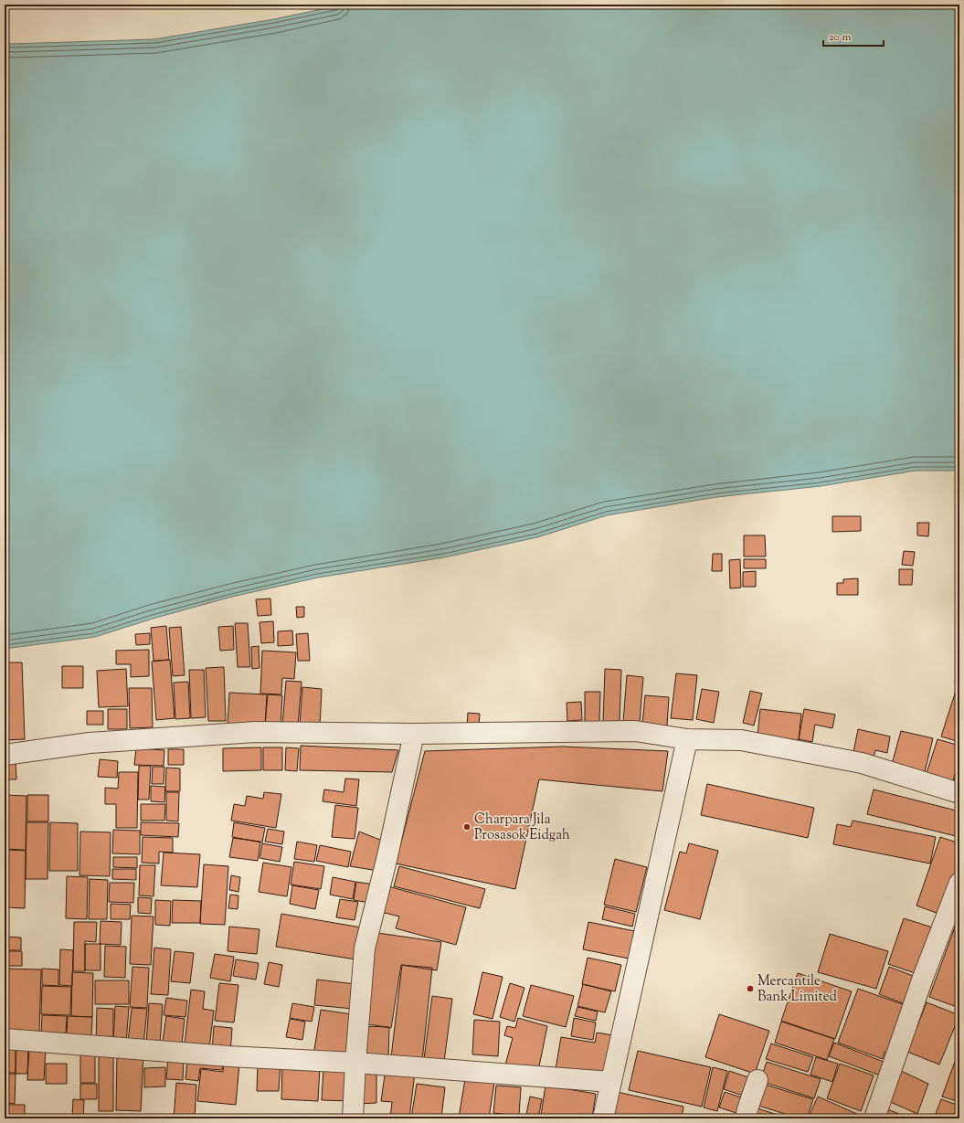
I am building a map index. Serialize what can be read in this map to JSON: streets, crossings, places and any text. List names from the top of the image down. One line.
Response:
{"places":["Charpara Jila Prosasok Eidgah","Mercantile Bank Limited"],"scale_bar":"20 m"}
